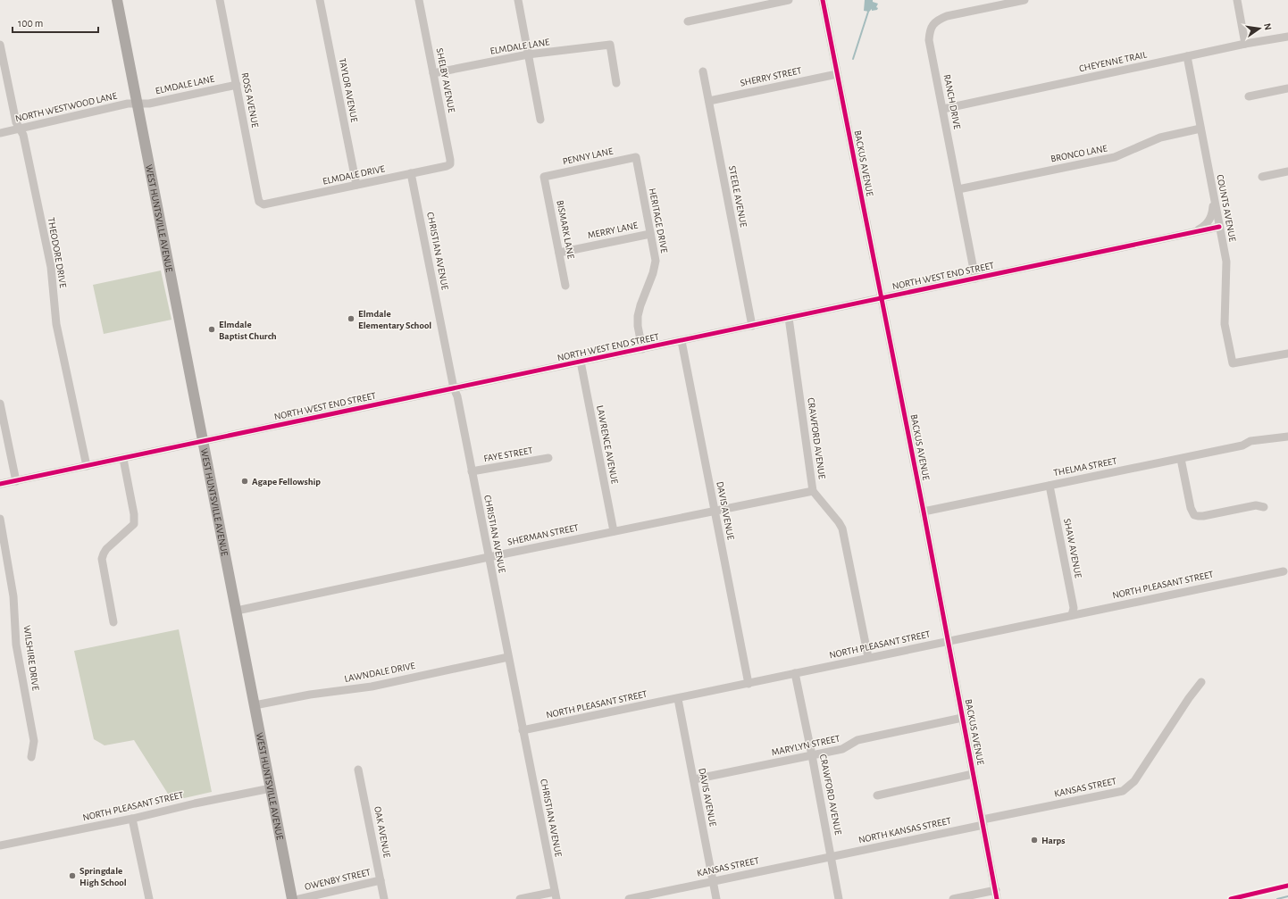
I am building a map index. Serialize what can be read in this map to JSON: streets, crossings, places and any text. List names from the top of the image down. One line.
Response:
{"streets":{"main road":["WEST HUNTSVILLE AVENUE"],"street":["ELMDALE LANE","CHEYENNE TRAIL","SHERRY STREET","SHELBY AVENUE","TAYLOR AVENUE","ROSS AVENUE","RANCH DRIVE","NORTH WESTWOOD LANE","BRONCO LANE","PENNY LANE","BACKUS AVENUE","ELMDALE DRIVE","STEELE AVENUE","COUNTS AVENUE","HERITAGE DRIVE","BISMARK LANE","MERRY LANE","CHRISTIAN AVENUE","THEODORE DRIVE","NORTH WEST END STREET","CRAWFORD AVENUE","LAWRENCE AVENUE","FAYE STREET","THELMA STREET","DAVIS AVENUE","SHERMAN STREET","SHAW AVENUE","NORTH PLEASANT STREET","WILSHIRE DRIVE","LAWNDALE DRIVE","MARYLYN STREET","KANSAS STREET","NORTH KANSAS STREET","OAK AVENUE","OWENBY STREET"]},"crossings":[["ELMDALE LANE","SHELBY AVENUE"],["ELMDALE LANE","ROSS AVENUE"],["ELMDALE LANE","NORTH WESTWOOD LANE"],["ELMDALE LANE","WEST HUNTSVILLE AVENUE"],["CHEYENNE TRAIL","RANCH DRIVE"],["CHEYENNE TRAIL","COUNTS AVENUE"],["SHERRY STREET","BACKUS AVENUE"],["SHERRY STREET","STEELE AVENUE"],["SHELBY AVENUE","ELMDALE DRIVE"],["TAYLOR AVENUE","ELMDALE DRIVE"],["ROSS AVENUE","ELMDALE DRIVE"],["RANCH DRIVE","BRONCO LANE"],["RANCH DRIVE","NORTH WEST END STREET"],["NORTH WESTWOOD LANE","WEST HUNTSVILLE AVENUE"],["NORTH WESTWOOD LANE","THEODORE DRIVE"],["BRONCO LANE","COUNTS AVENUE"],["PENNY LANE","HERITAGE DRIVE"],["PENNY LANE","BISMARK LANE"],["BACKUS AVENUE","NORTH WEST END STREET"],["BACKUS AVENUE","THELMA STREET"],["BACKUS AVENUE","NORTH PLEASANT STREET"],["BACKUS AVENUE","MARYLYN STREET"],["BACKUS AVENUE","KANSAS STREET"],["BACKUS AVENUE","NORTH KANSAS STREET"],["ELMDALE DRIVE","CHRISTIAN AVENUE"],["STEELE AVENUE","NORTH WEST END STREET"],["COUNTS AVENUE","NORTH WEST END STREET"],["WEST HUNTSVILLE AVENUE","NORTH WEST END STREET"],["WEST HUNTSVILLE AVENUE","SHERMAN STREET"],["WEST HUNTSVILLE AVENUE","NORTH PLEASANT STREET"],["WEST HUNTSVILLE AVENUE","LAWNDALE DRIVE"],["HERITAGE DRIVE","MERRY LANE"],["HERITAGE DRIVE","NORTH WEST END STREET"],["BISMARK LANE","MERRY LANE"],["CHRISTIAN AVENUE","NORTH WEST END STREET"],["CHRISTIAN AVENUE","FAYE STREET"],["CHRISTIAN AVENUE","SHERMAN STREET"],["CHRISTIAN AVENUE","NORTH PLEASANT STREET"],["CHRISTIAN AVENUE","LAWNDALE DRIVE"],["THEODORE DRIVE","NORTH WEST END STREET"],["NORTH WEST END STREET","CRAWFORD AVENUE"],["NORTH WEST END STREET","LAWRENCE AVENUE"],["NORTH WEST END STREET","DAVIS AVENUE"],["CRAWFORD AVENUE","SHERMAN STREET"],["CRAWFORD AVENUE","NORTH PLEASANT STREET"],["CRAWFORD AVENUE","MARYLYN STREET"],["CRAWFORD AVENUE","KANSAS STREET"],["CRAWFORD AVENUE","NORTH KANSAS STREET"],["LAWRENCE AVENUE","SHERMAN STREET"],["THELMA STREET","SHAW AVENUE"],["DAVIS AVENUE","SHERMAN STREET"],["DAVIS AVENUE","NORTH PLEASANT STREET"],["DAVIS AVENUE","MARYLYN STREET"],["DAVIS AVENUE","KANSAS STREET"],["SHAW AVENUE","NORTH PLEASANT STREET"],["KANSAS STREET","NORTH KANSAS STREET"],["OAK AVENUE","OWENBY STREET"]],"places":["Elmdale Elementary School","Elmdale Baptist Church","Agape Fellowship","Harps","Springdale High School"],"scale_bar":"100 m","north":"right"}
